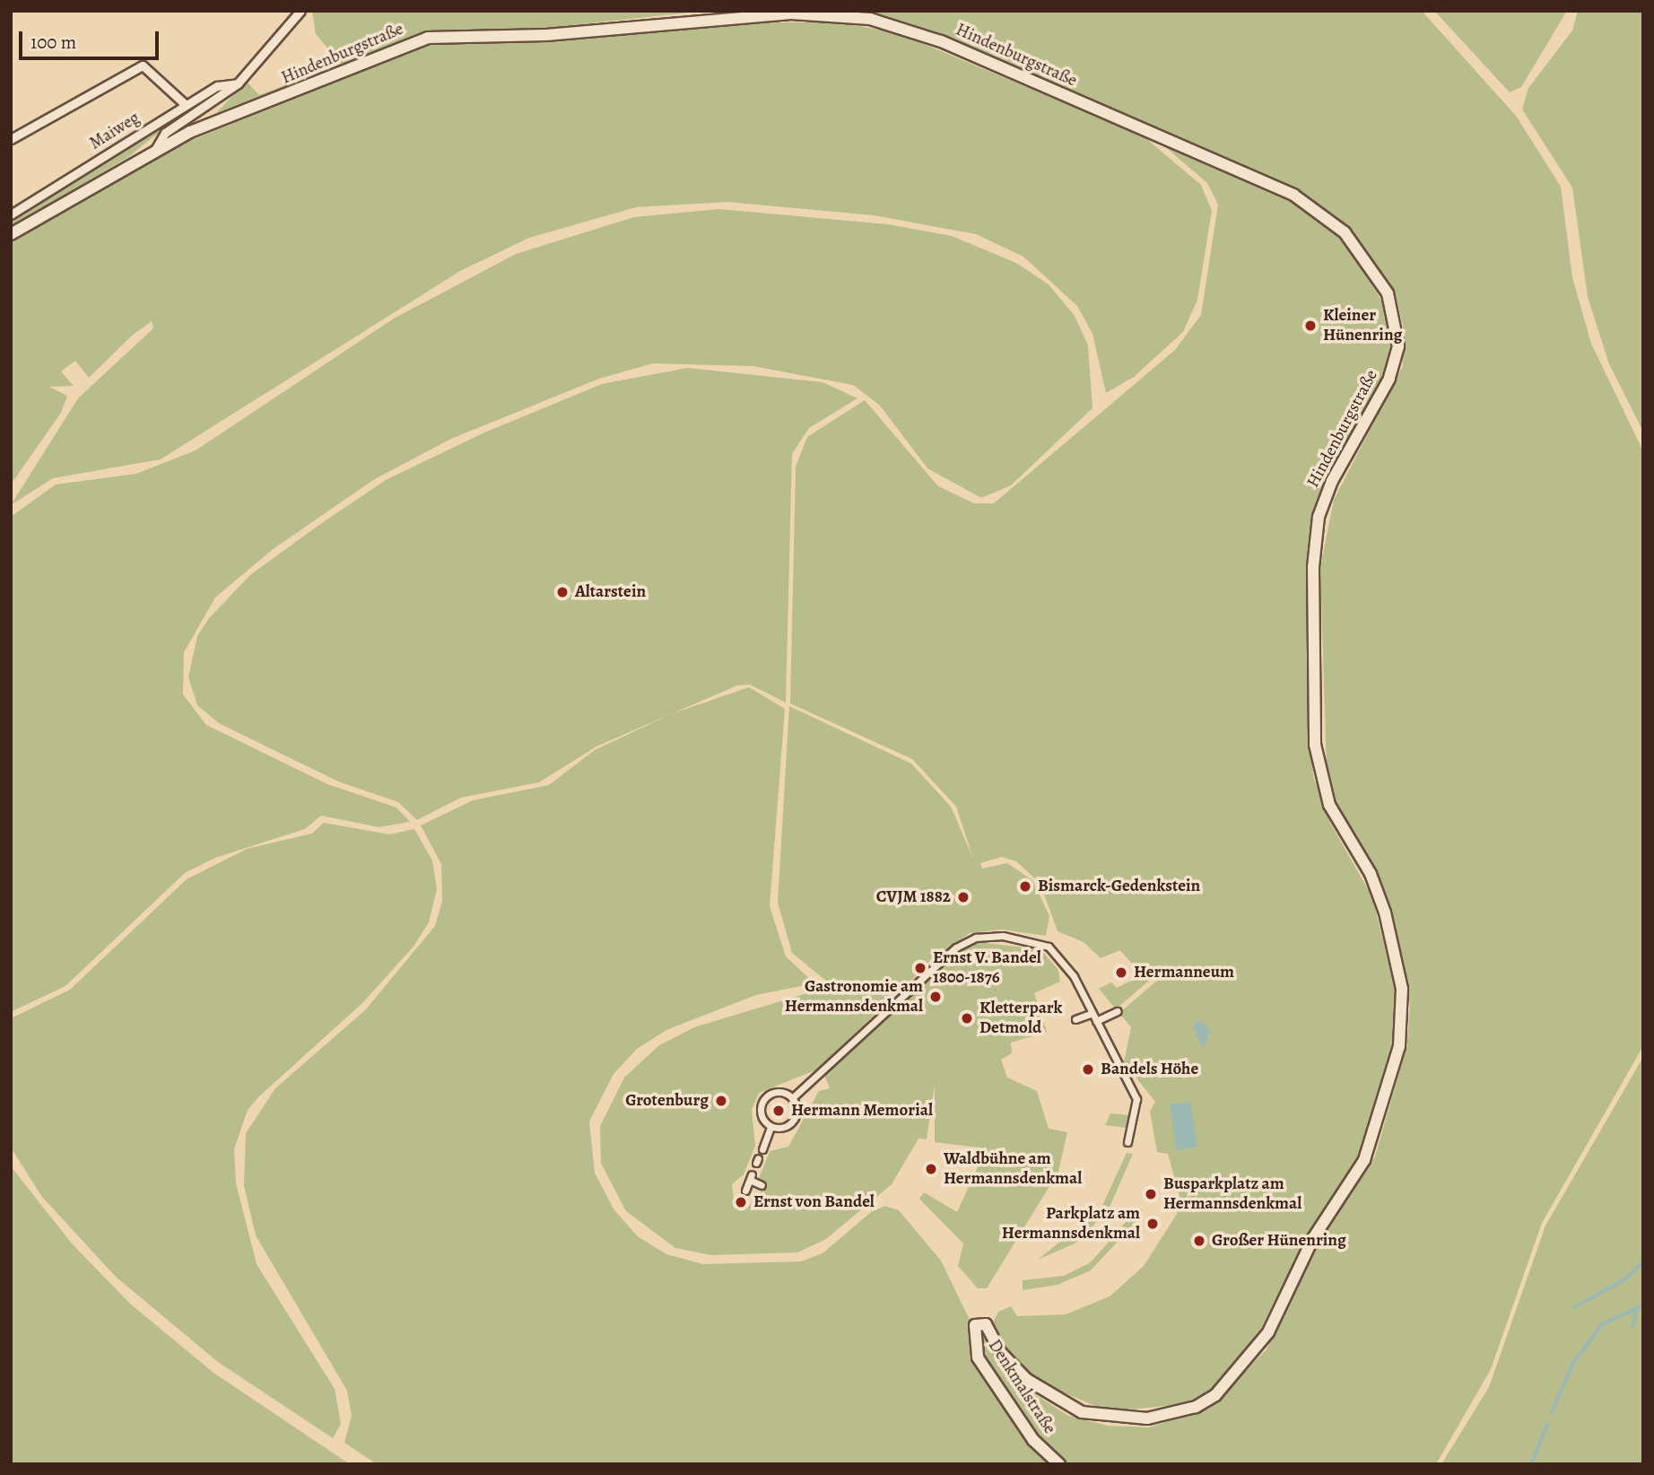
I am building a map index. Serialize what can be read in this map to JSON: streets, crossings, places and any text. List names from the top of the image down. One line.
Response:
{"streets":{"main road":["Hindenburgstraße","Denkmalstraße"],"street":["Maiweg"]},"crossings":[["Hindenburgstraße","Maiweg"],["Hindenburgstraße","Denkmalstraße"]],"places":["Kleiner Hünenring","Altarstein","Bismarck-Gedenkstein","CVJM 1882","Ernst V. Bandel 1800-1876","Hermanneum","Gastronomie am Hermannsdenkmal","Kletterpark Detmold","Bandels Höhe","Grotenburg","Hermann Memorial","Waldbühne am Hermannsdenkmal","Busparkplatz am Hermannsdenkmal","Ernst von Bandel","Parkplatz am Hermannsdenkmal","Großer Hünenring"],"scale_bar":"100 m"}
